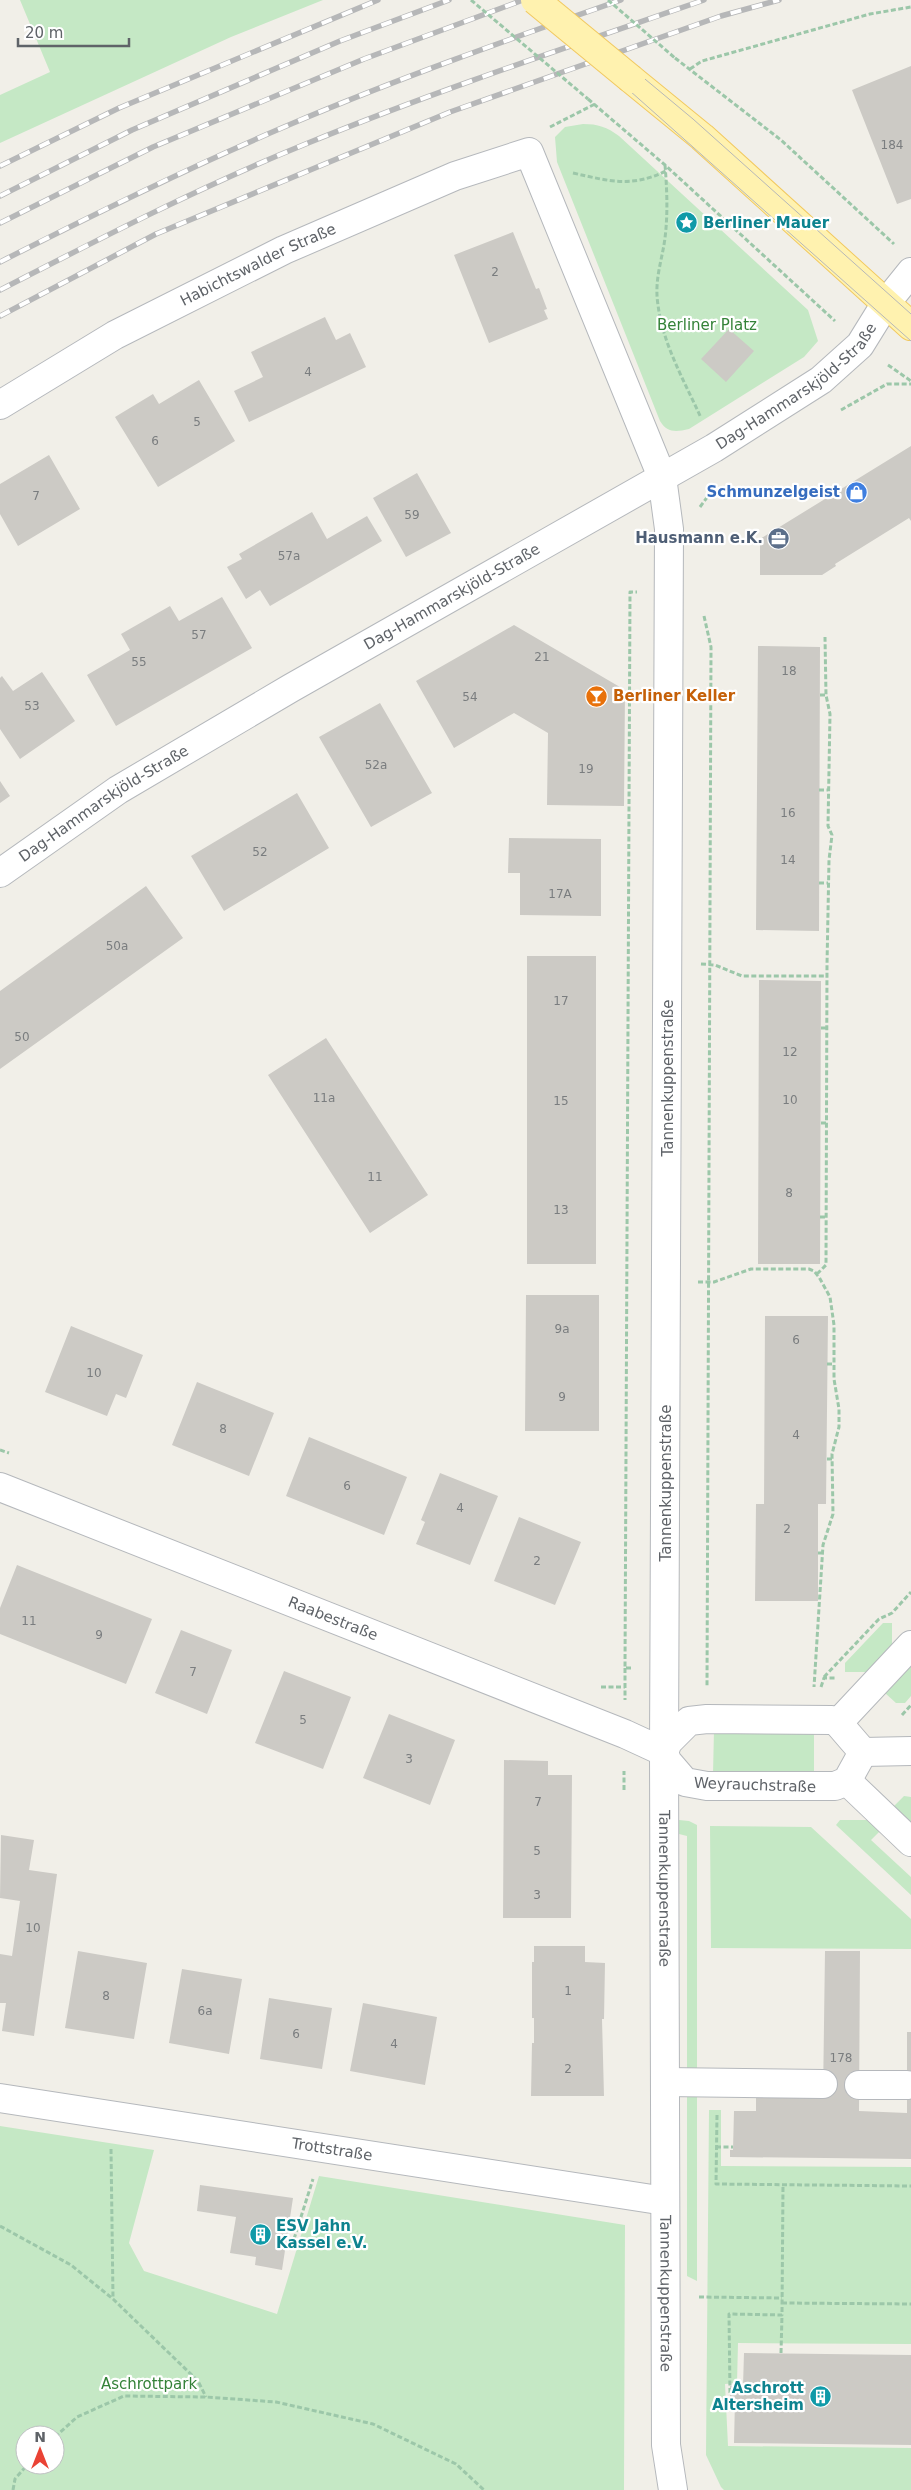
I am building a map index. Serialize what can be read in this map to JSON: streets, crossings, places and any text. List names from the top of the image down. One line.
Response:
{"streets":{"street":["Habichtswalder Straße","Dag-Hammarskjöld-Straße","Tannenkuppenstraße","Raabestraße","Weyrauchstraße","Trottstraße"]},"crossings":[["Dag-Hammarskjöld-Straße","Tannenkuppenstraße"],["Tannenkuppenstraße","Raabestraße"],["Tannenkuppenstraße","Weyrauchstraße"],["Tannenkuppenstraße","Trottstraße"],["Raabestraße","Weyrauchstraße"]],"parks":["Berliner Platz","Aschrottpark"],"places":{"place":["Berliner Mauer"],"shop":["Schmunzelgeist"],"office":["Hausmann e.K."],"bar":["Berliner Keller"],"building":["ESV Jahn Kassel e.V.","Aschrott Altersheim"]},"house_numbers":["184","2","4","5","6","7","59","57a","57","21","55","18","54","53","52a","19","16","52","14","17A","50a","17","50","12","11a","10","15","11","8","13","9a","6","10","9","8","4","6","4","2","2","11","9","7","5","3","7","5","3","10","1","8","6a","6","4","178","2"],"scale_bar":"20 m","north":"top"}
